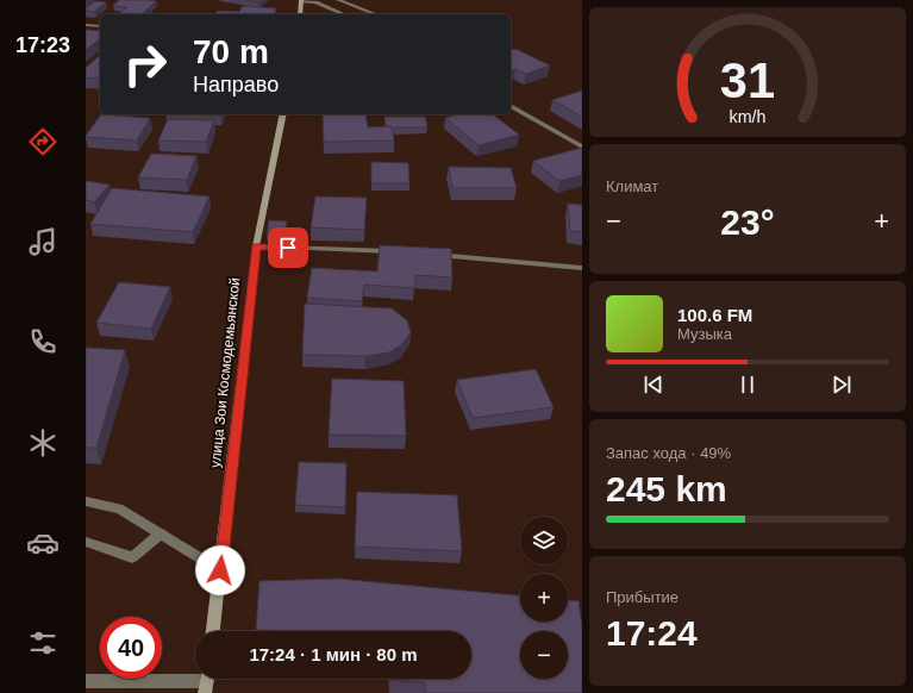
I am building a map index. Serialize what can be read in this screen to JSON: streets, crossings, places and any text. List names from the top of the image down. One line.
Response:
{"streets":{"street":["улица Зои Космодемьянской"]},"page":{"tabs":"17:23","turn":["70 m","Направо"],"tile":["Климат",["Запас хода · 49%","245 km"],["Прибытие","17:24"]],"heat":["−","23°","+"],"song":["100.6 FM","Музыка"],"map_buttons":["+","−"],"limit":"40","trip":"17:24 · 1 мин · 80 m","gauge":["31","km/h"]}}
